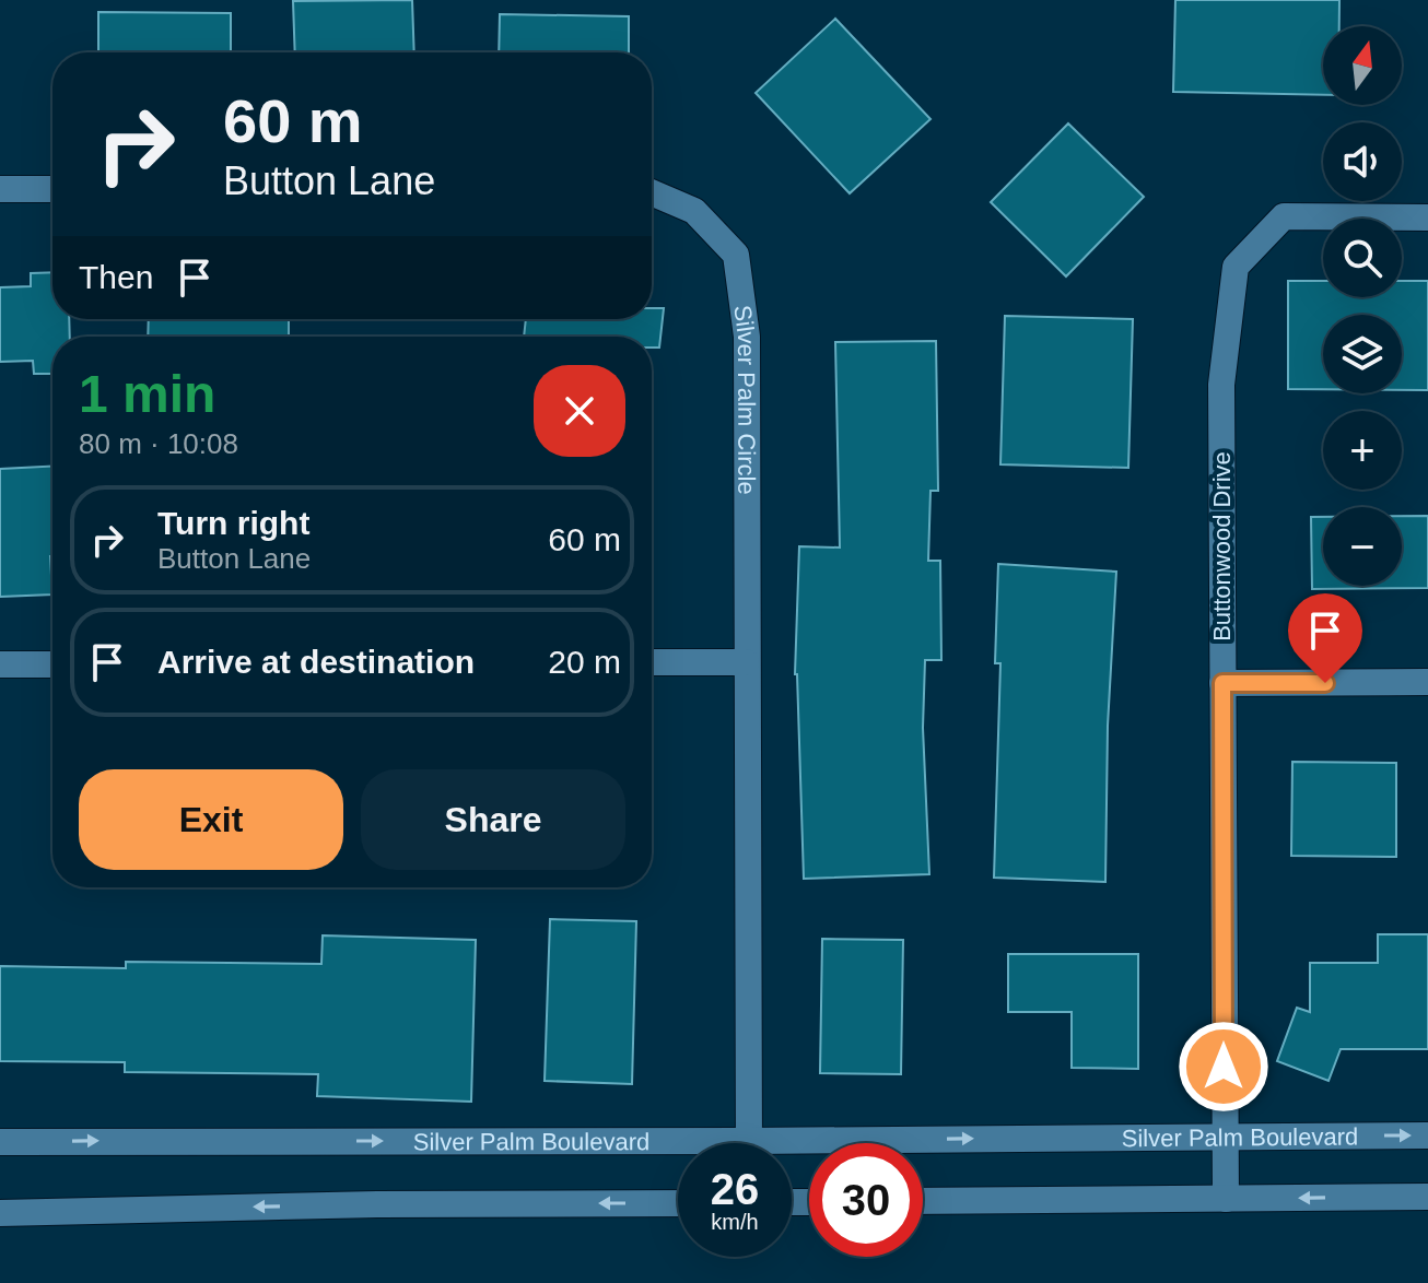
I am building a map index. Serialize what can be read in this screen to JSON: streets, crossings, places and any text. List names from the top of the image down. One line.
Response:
{"streets":{"street":["Silver Palm Circle","Buttonwood Drive","Silver Palm Boulevard"]},"crossings":[["Buttonwood Drive","Silver Palm Boulevard"]],"north":"top","page":{"map_buttons":["+","−"],"turn":["60 m","Button Lane"],"then":"Then","heading":["1 min","80 m · 10:08"],"list":[{"name":"Turn right","note":"Button Lane","value":"60 m"},{"name":"Arrive at destination","value":"20 m"}],"buttons":["Exit","Share"],"speed":"26 km/h","limit":"30"}}
